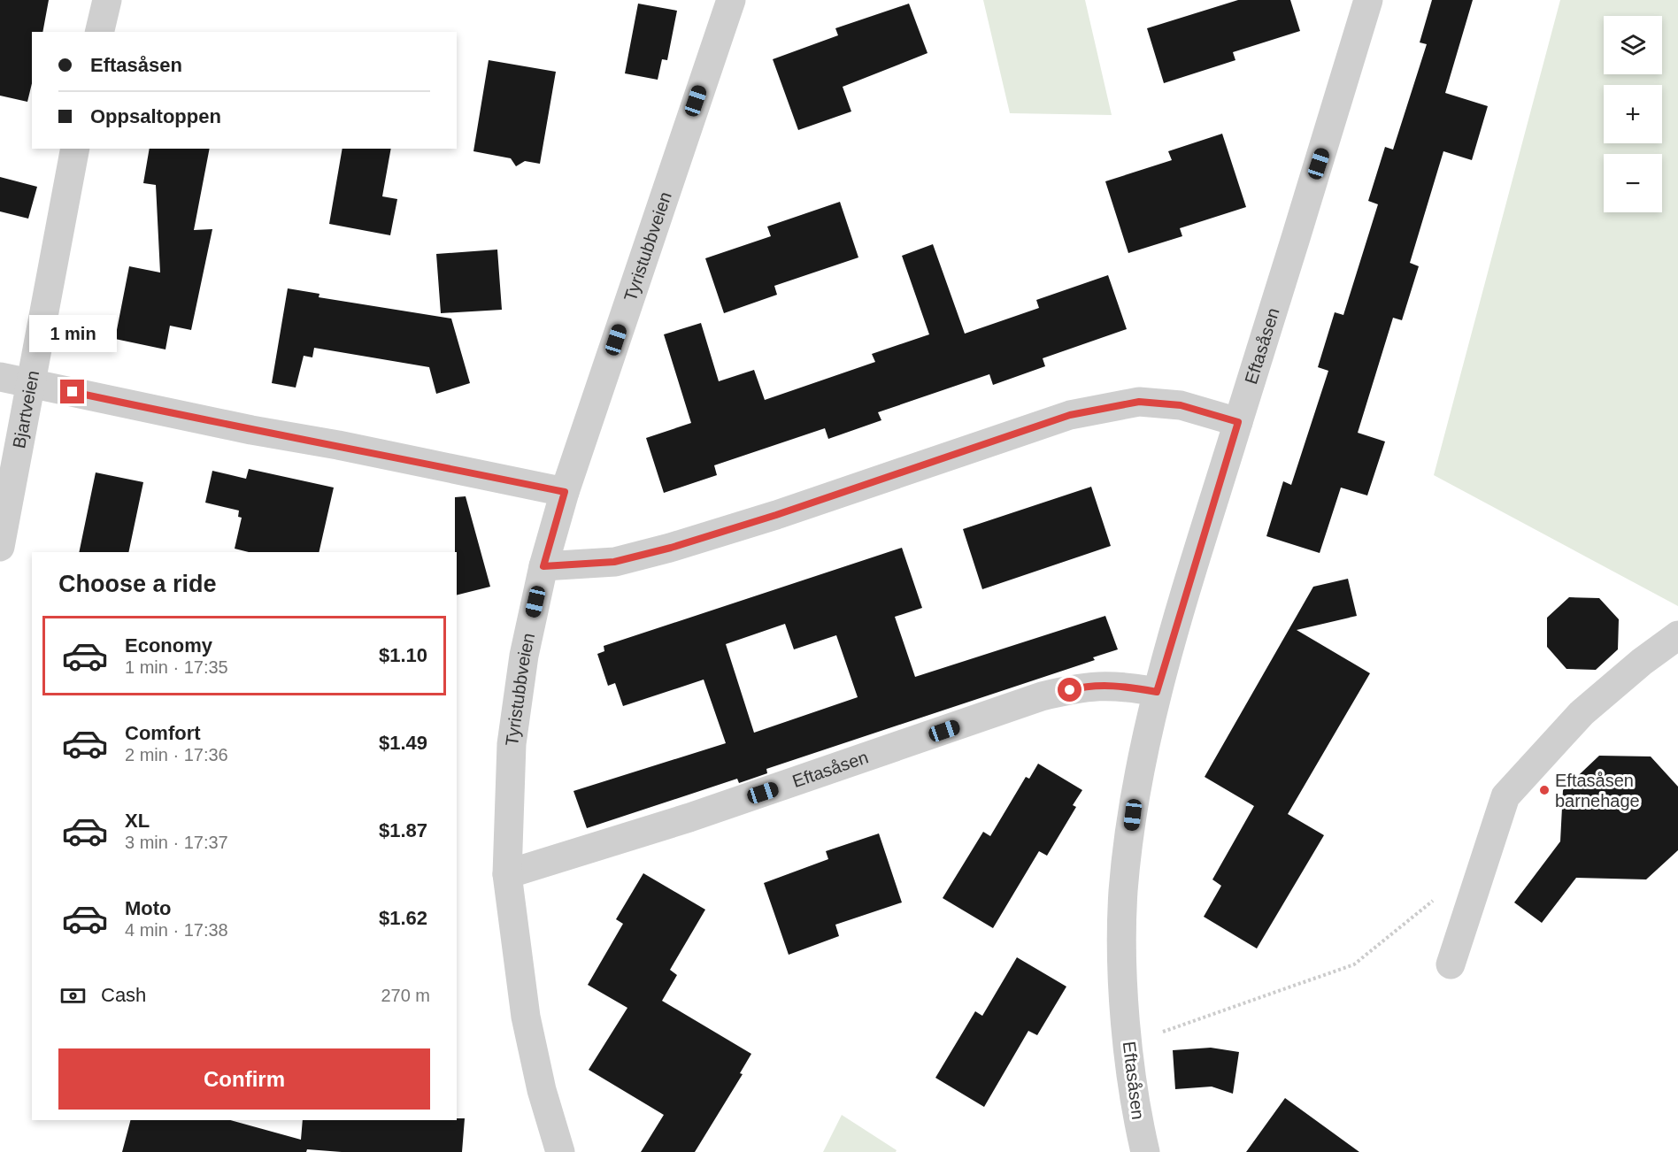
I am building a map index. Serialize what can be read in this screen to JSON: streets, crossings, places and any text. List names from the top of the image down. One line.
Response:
{"streets":{"street":["Tyristubbveien","Eftasåsen","Bjartveien"]},"crossings":[["Tyristubbveien","Eftasåsen"]],"places":["Eftasåsen barnehage"],"page":{"map_buttons":["+","−"],"banner":["Eftasåsen","Oppsaltoppen"],"bubble":"1 min","heading":"Choose a ride","list":[{"name":"Economy","note":"1 min · 17:35","value":"$1.10"},{"name":"Comfort","note":"2 min · 17:36","value":"$1.49"},{"name":"XL","note":"3 min · 17:37","value":"$1.87"},{"name":"Moto","note":"4 min · 17:38","value":"$1.62"}],"pay":["Cash","270 m"],"buttons":"Confirm"}}
